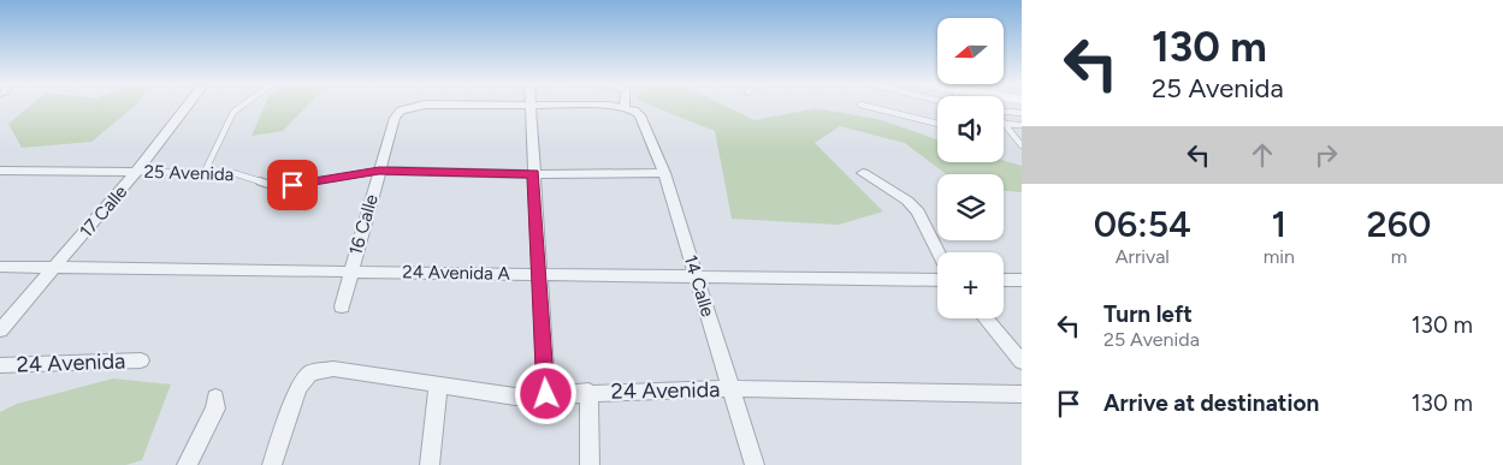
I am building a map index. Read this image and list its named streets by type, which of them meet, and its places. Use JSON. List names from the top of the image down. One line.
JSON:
{"streets":{"street":["25 Avenida","17 Calle","16 Calle","24 Avenida A","14 Calle","24 Avenida"]},"crossings":[["25 Avenida","17 Calle"],["25 Avenida","16 Calle"],["25 Avenida","14 Calle"],["17 Calle","24 Avenida A"],["16 Calle","24 Avenida A"],["24 Avenida A","14 Calle"],["14 Calle","24 Avenida"]],"north":"left","page":{"turn":["130 m","25 Avenida"],"map_buttons":"+","eta":["06:54","Arrival","1","min","260","m"],"list":[{"name":"Turn left","note":"25 Avenida","value":"130 m"},{"name":"Arrive at destination","value":"130 m"}]}}
